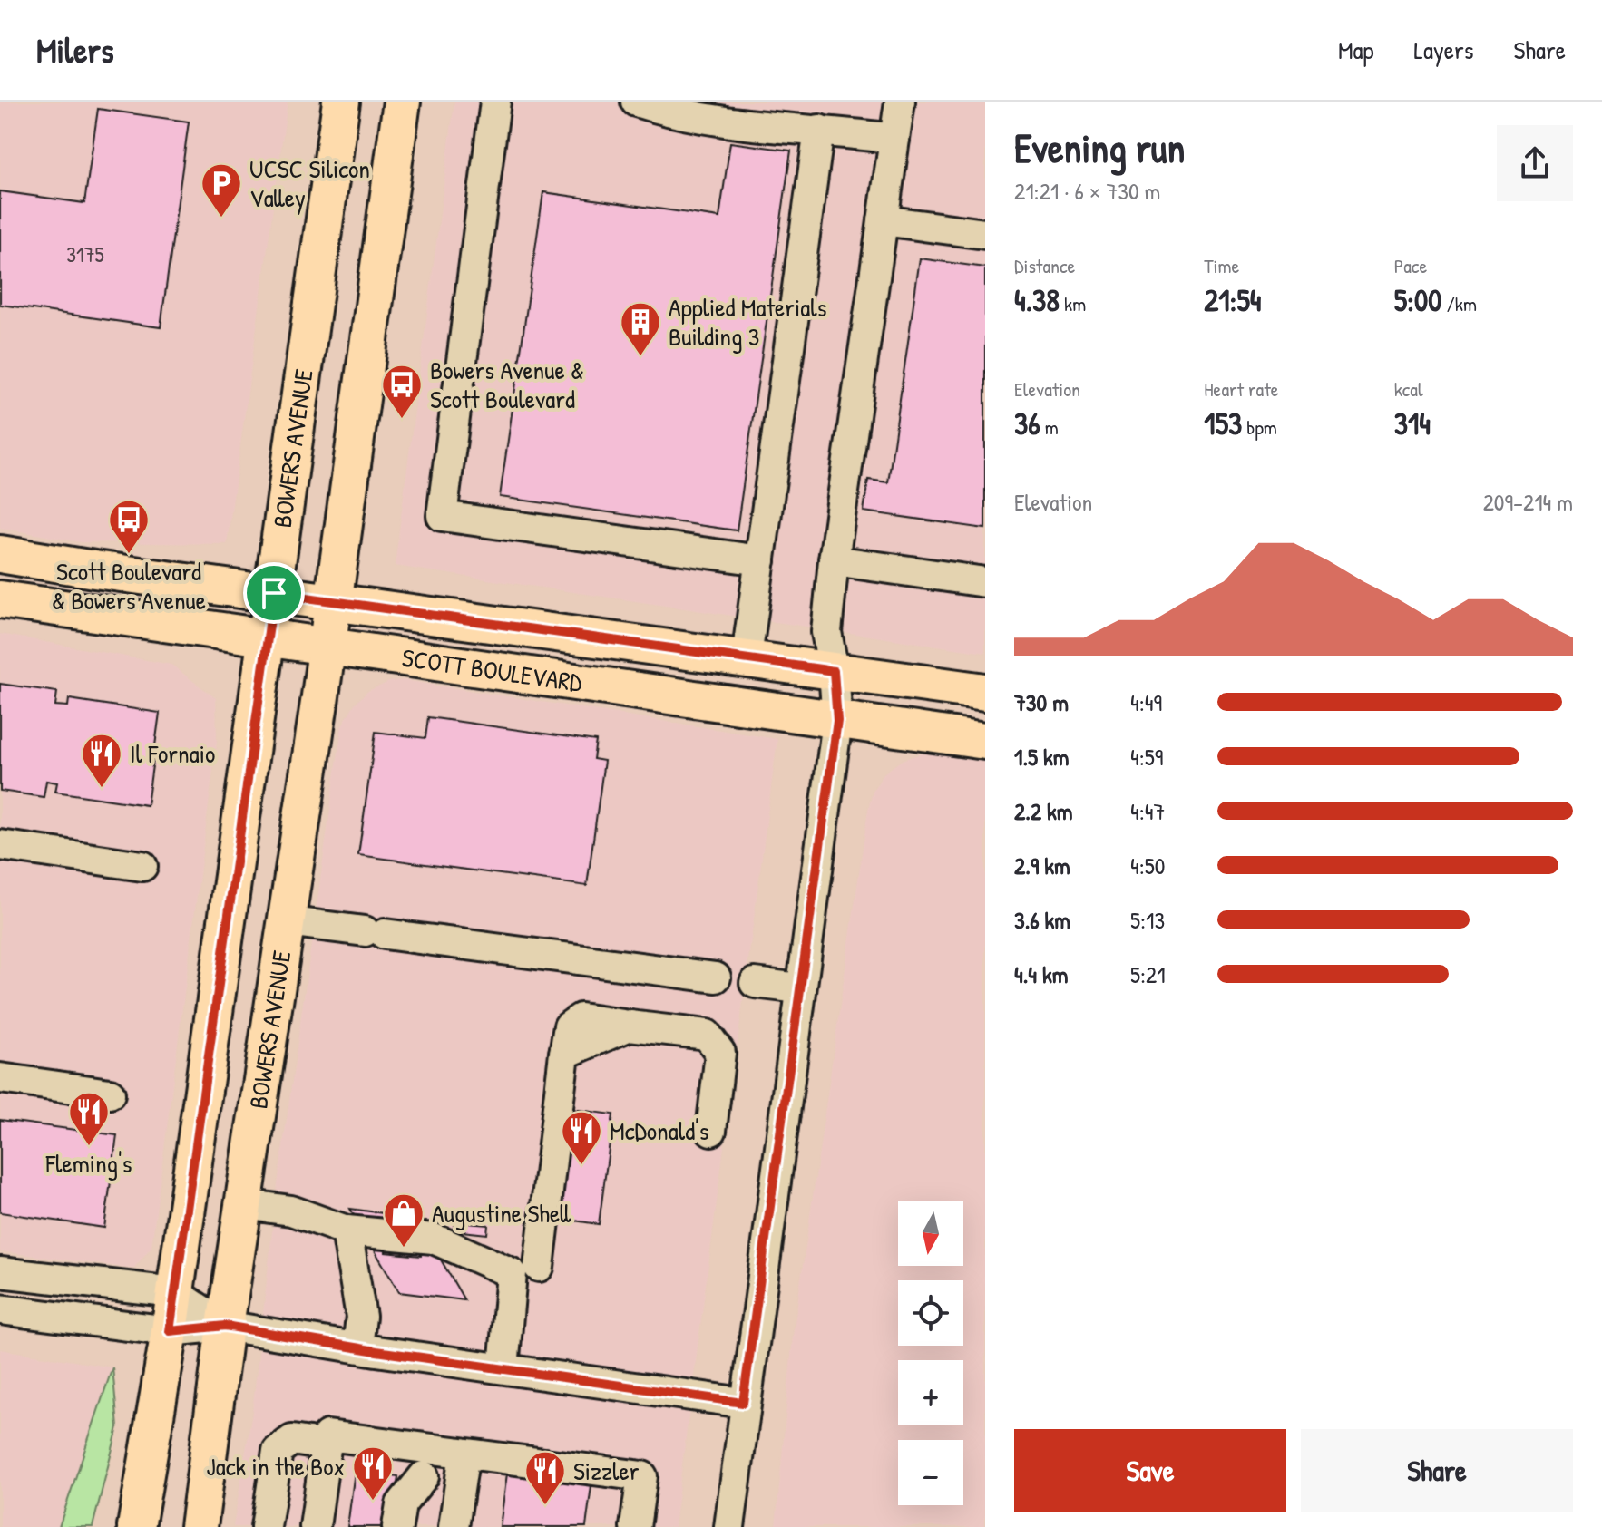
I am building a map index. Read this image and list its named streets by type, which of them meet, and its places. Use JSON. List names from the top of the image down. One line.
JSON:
{"streets":{"main road":["BOWERS AVENUE","SCOTT BOULEVARD"]},"crossings":[["BOWERS AVENUE","SCOTT BOULEVARD"]],"places":{"parking":["UCSC Silicon Valley"],"building":["Applied Materials Building 3"],"bus stop":["Bowers Avenue & Scott Boulevard","Scott Boulevard & Bowers Avenue"],"restaurant":["Il Fornaio","Fleming's","McDonald's","Jack in the Box","Sizzler"],"shop":["Augustine Shell"]},"house_numbers":["3175"],"north":"bottom","page":{"header":"Milers","nav":["Map","Layers","Share"],"heading":["Evening run","21:21 · 6 × 730 m"],"stats":[["Distance","4.38 km"],["Time","21:54"],["Pace","5:00 /km"],["Elevation","36 m"],["Heart rate","153 bpm"],["kcal","314"]],"chart":["Elevation","209–214 m"],"list":[{"name":"730 m","note":"4:49"},{"name":"1.5 km","note":"4:59"},{"name":"2.2 km","note":"4:47"},{"name":"2.9 km","note":"4:50"},{"name":"3.6 km","note":"5:13"},{"name":"4.4 km","note":"5:21"}],"map_buttons":["+","−"],"buttons":["Save","Share"]}}
